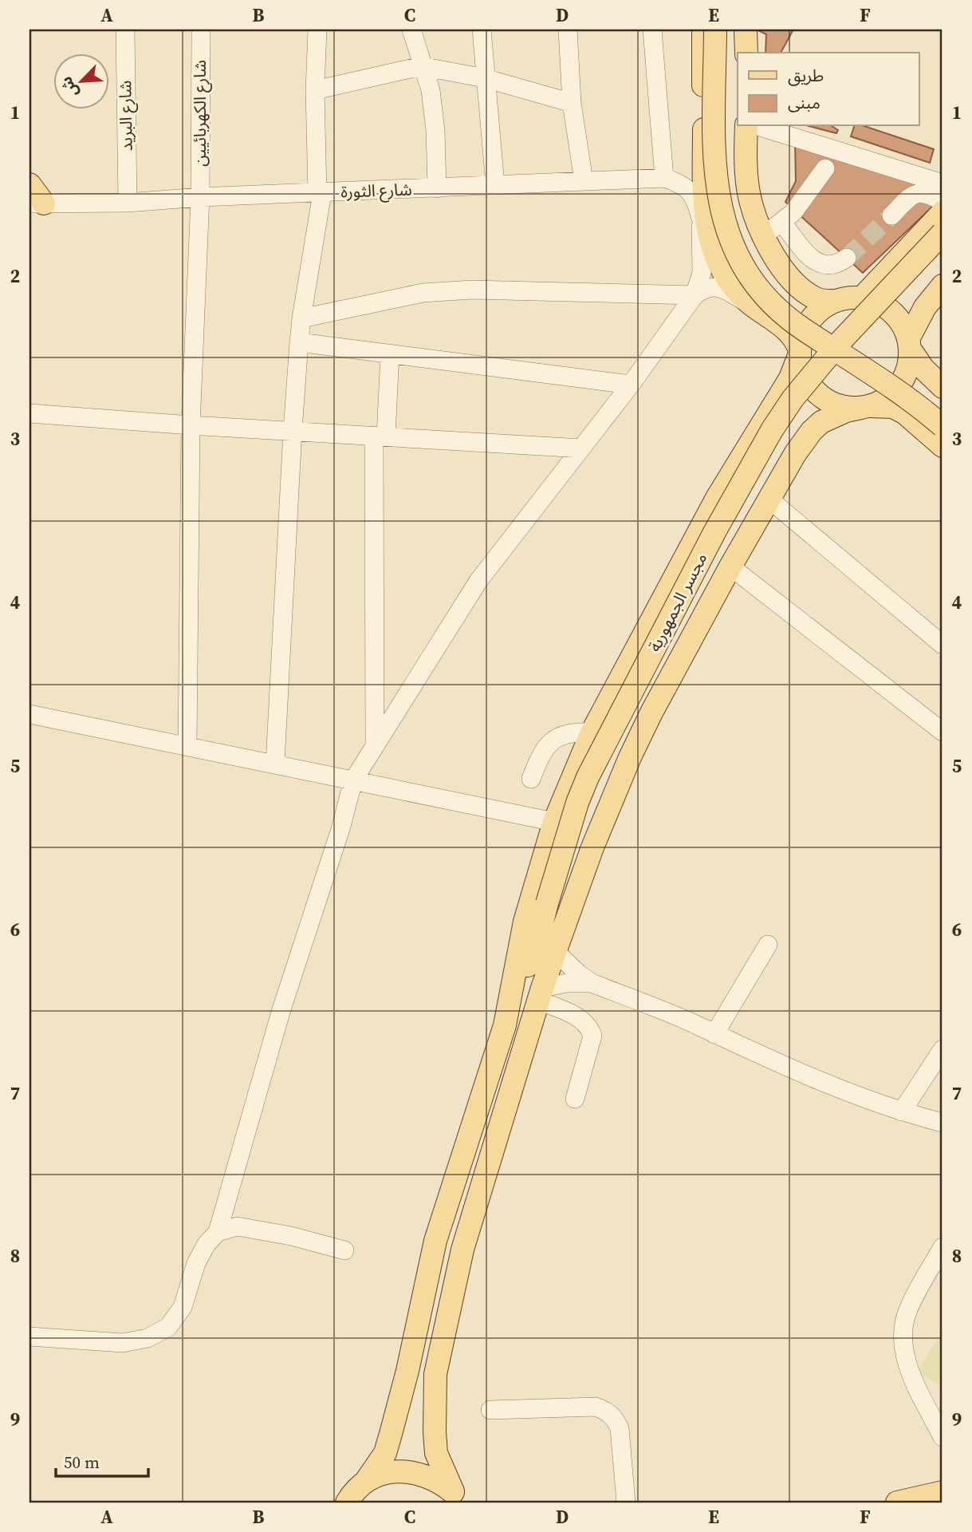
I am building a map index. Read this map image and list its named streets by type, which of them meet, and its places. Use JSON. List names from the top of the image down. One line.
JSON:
{"streets":{"main road":["مجسر الجمهورية"],"street":["شارع الكهربائيين","شارع البريد","شارع الثورة"]},"crossings":[["شارع الكهربائيين","شارع الثورة"],["شارع البريد","شارع الثورة"]],"legend":["طريق","مبنى"],"scale_bar":"50 m","north":"bottom left","grid":{"columns":["A","B","C","D","E","F"],"rows":["1","2","3","4","5","6","7","8","9"]}}
